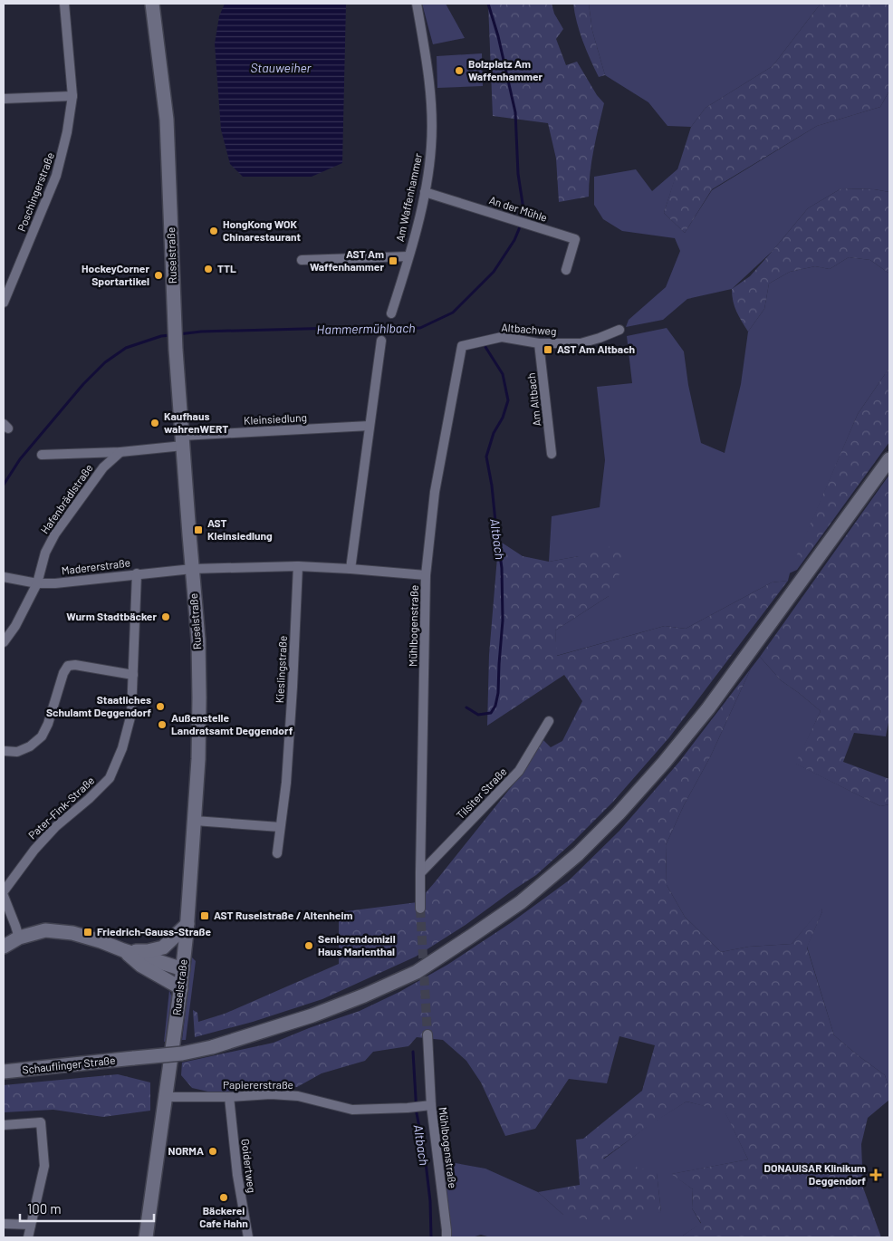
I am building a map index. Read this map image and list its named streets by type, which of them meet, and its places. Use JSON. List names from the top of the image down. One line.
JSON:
{"streets":{"main road":["Ruselstraße","Schauflinger Straße"],"street":["Poschingerstraße","Am Waffenhammer","An der Mühle","Altbachweg","Am Altbach","Kleinsiedlung","Hafenbrädlstraße","Madererstraße","Mühlbogenstraße","Kieslingstraße","Tilsiter Straße","Pater-Fink-Straße","Papiererstraße","Goidertweg"]},"crossings":[["Am Waffenhammer","An der Mühle"],["Ruselstraße","Kleinsiedlung"],["Ruselstraße","Hafenbrädlstraße"],["Ruselstraße","Madererstraße"],["Ruselstraße","Papiererstraße"],["Altbachweg","Am Altbach"],["Altbachweg","Mühlbogenstraße"],["Kleinsiedlung","Hafenbrädlstraße"],["Hafenbrädlstraße","Madererstraße"],["Madererstraße","Pater-Fink-Straße"],["Mühlbogenstraße","Tilsiter Straße"],["Mühlbogenstraße","Papiererstraße"],["Papiererstraße","Goidertweg"]],"water":["Stauweiher","Hammermühlbach","Altbach"],"places":{"other":["Bolzplatz Am Waffenhammer","HongKong WOK Chinarestaurant","TTL","HockeyCorner Sportartikel","Kaufhaus wahrenWERT","Wurm Stadtbäcker","Staatliches Schulamt Deggendorf","Außenstelle Landratsamt Deggendorf","Seniorendomizil Haus Marienthal","NORMA","Bäckerei Cafe Hahn"],"transit":["AST Am Waffenhammer","AST Am Altbach","AST Kleinsiedlung","AST Ruselstraße / Altenheim","Friedrich-Gauss-Straße"],"health":["DONAUISAR Klinikum Deggendorf"]},"scale_bar":"100 m"}
